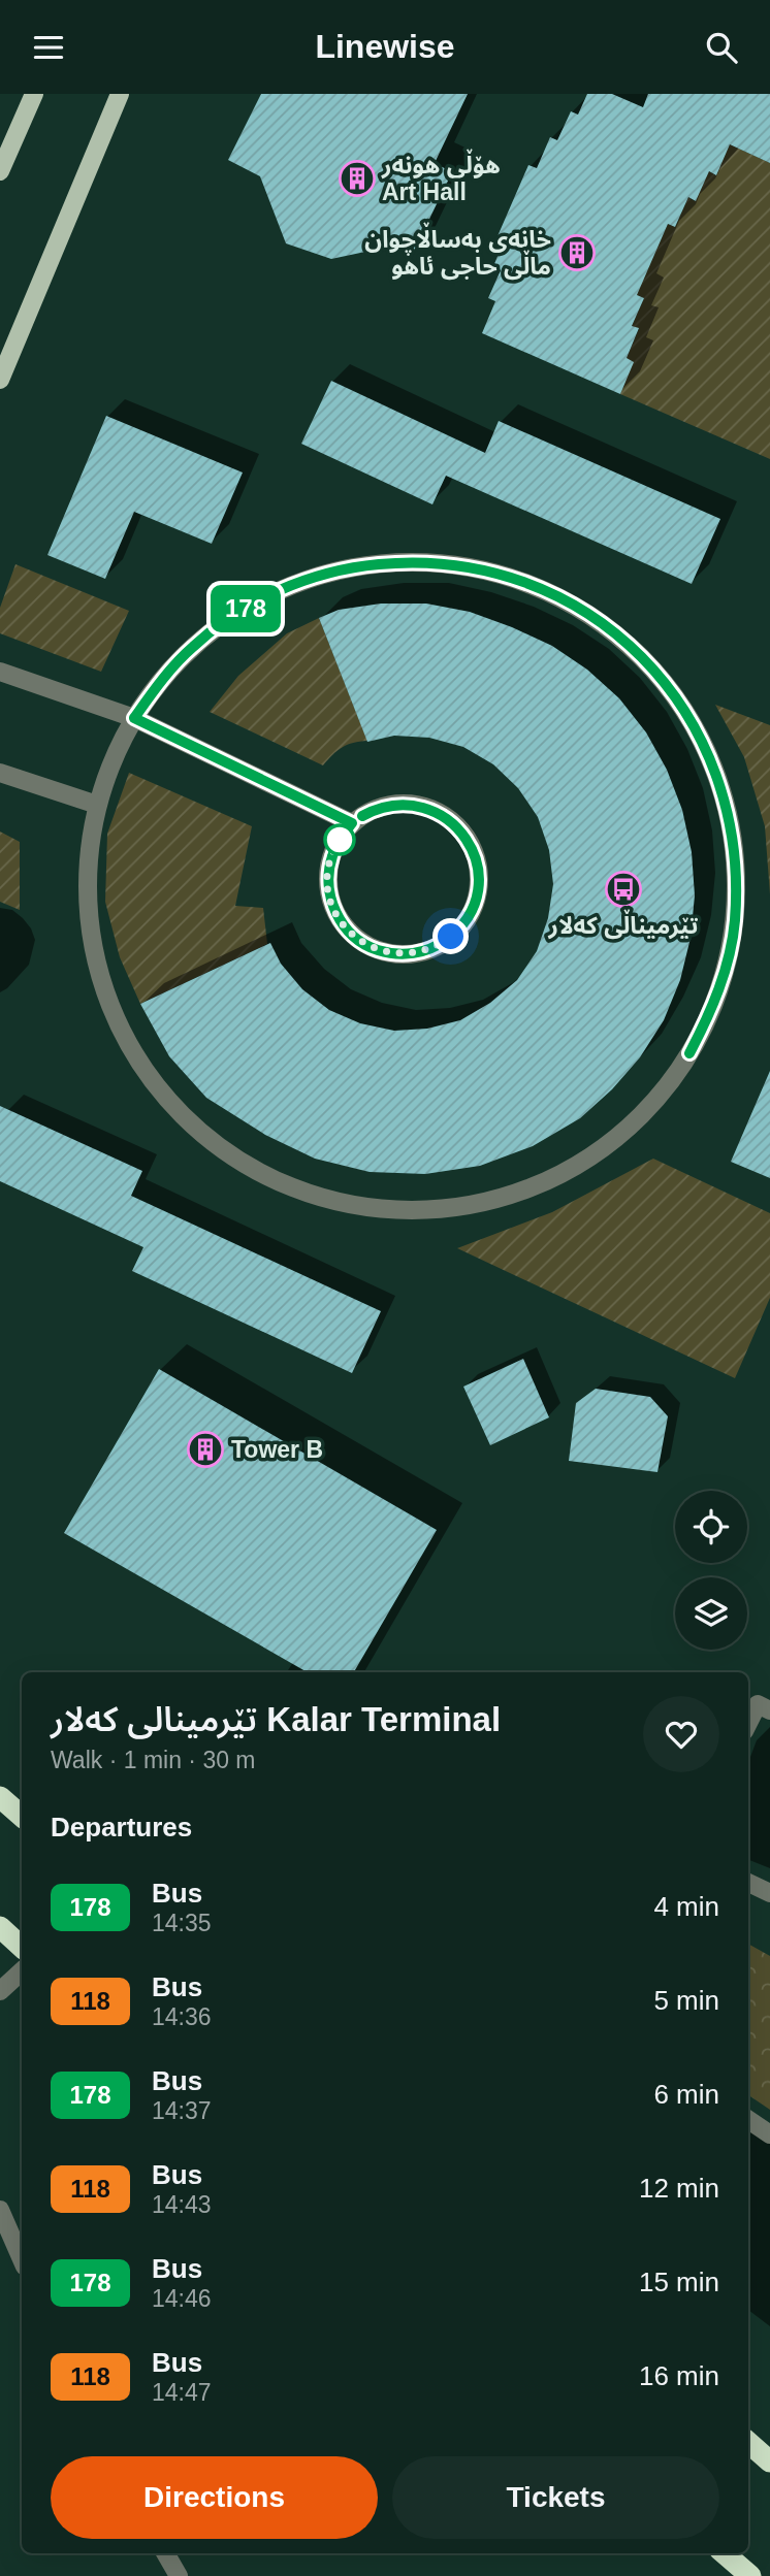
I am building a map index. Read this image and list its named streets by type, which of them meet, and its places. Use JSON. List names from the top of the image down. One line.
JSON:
{"places":{"building":["هۆڵی هونەر Art Hall","خانەی بەساڵاچوان ماڵی حاجی ئاهو","Tower B"],"bus stop":["تێرمیناڵی کەلار"]},"lines":["bus line 178"],"page":{"header":"Linewise","on_map":"178","heading":[["تێرمینالی کەلار Kalar Terminal","Walk · 1 min · 30 m"],"Departures"],"list":[{"mark":"178","name":"Bus","note":"14:35","value":"4 min"},{"mark":"118","name":"Bus","note":"14:36","value":"5 min"},{"mark":"178","name":"Bus","note":"14:37","value":"6 min"},{"mark":"118","name":"Bus","note":"14:43","value":"12 min"},{"mark":"178","name":"Bus","note":"14:46","value":"15 min"},{"mark":"118","name":"Bus","note":"14:47","value":"16 min"}],"buttons":["Directions","Tickets"]}}
